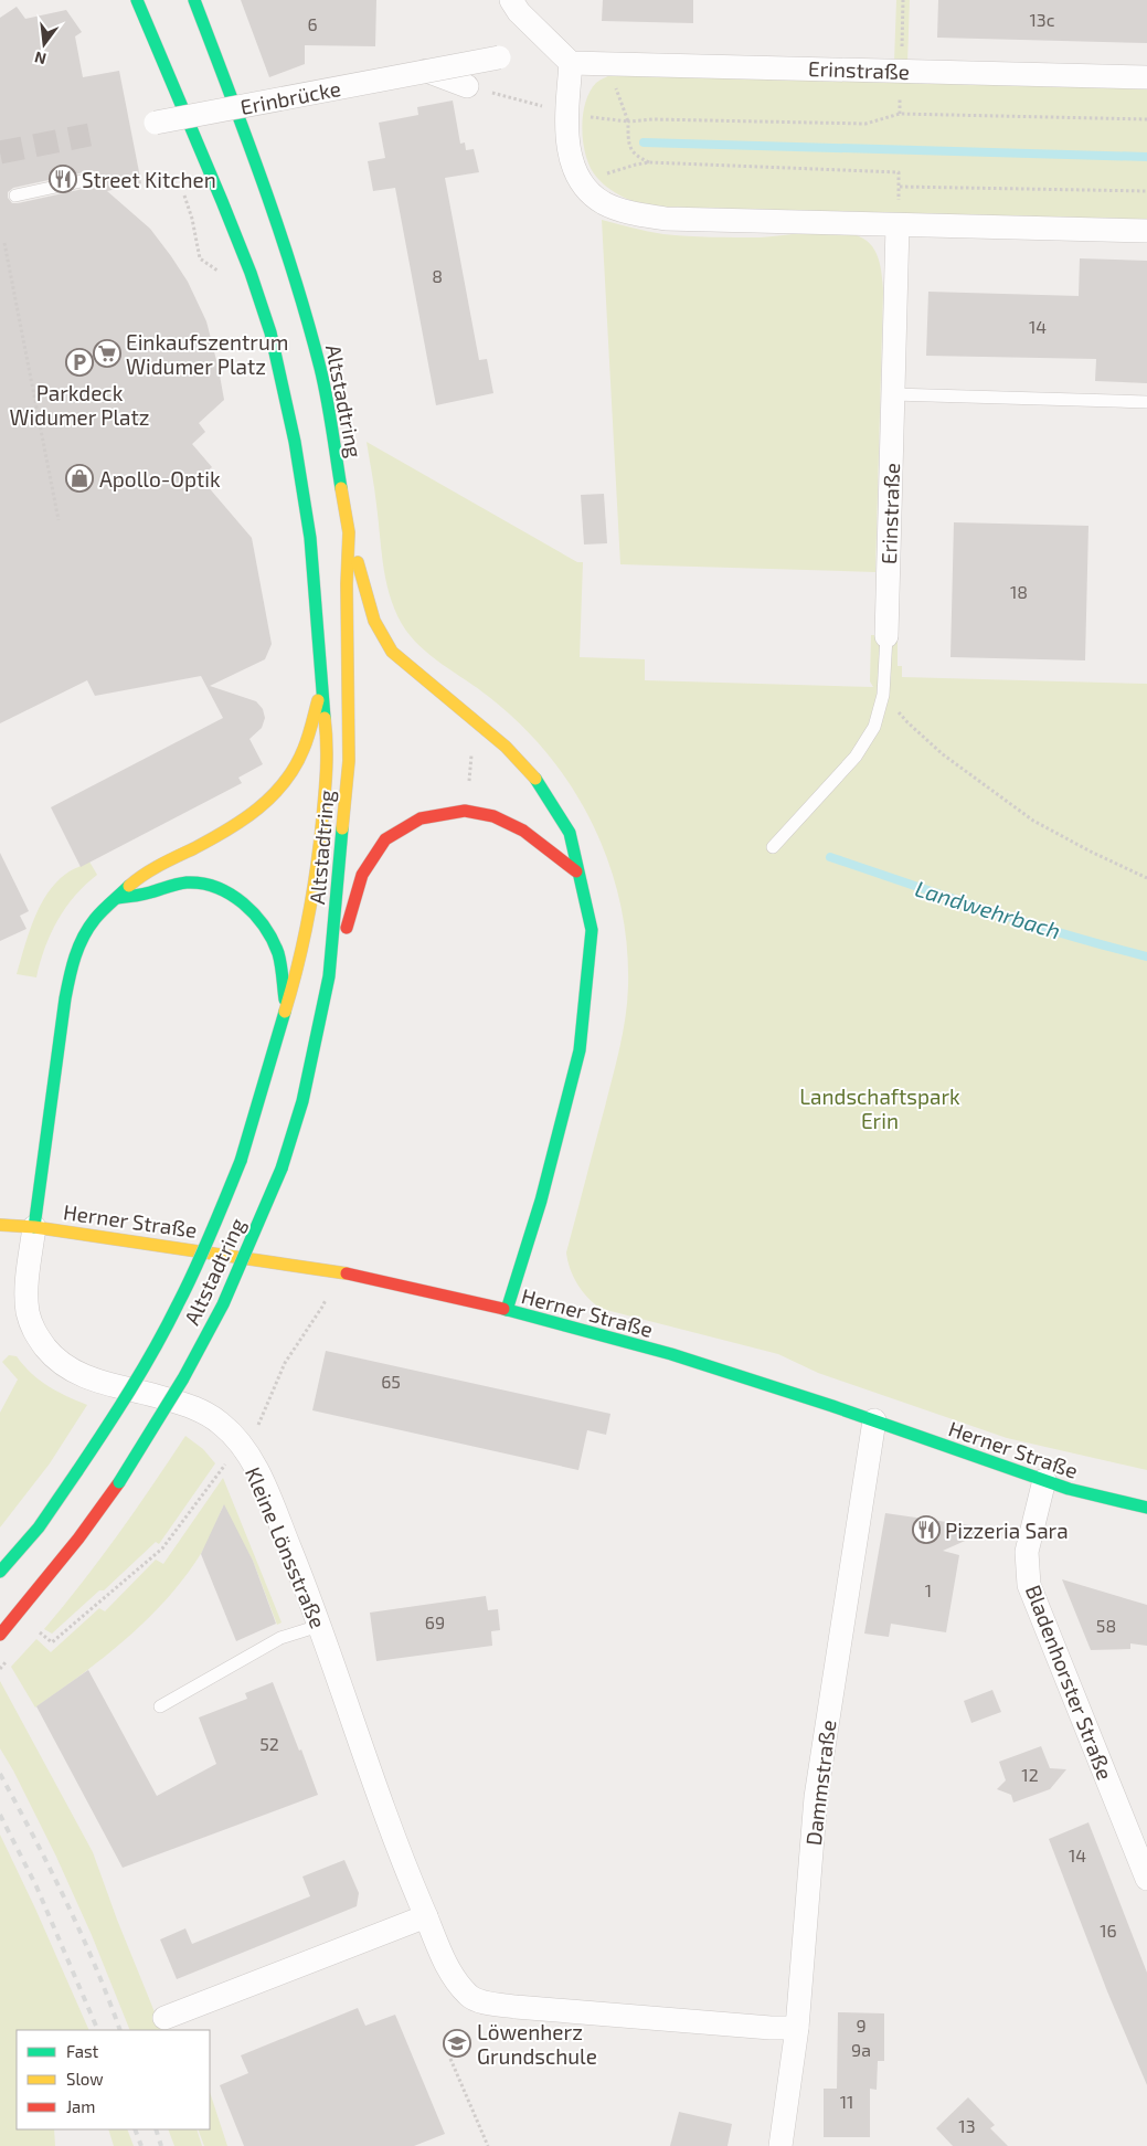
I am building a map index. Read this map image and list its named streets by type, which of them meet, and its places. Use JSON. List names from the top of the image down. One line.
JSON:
{"streets":{"main road":["Altstadtring","Herner Straße"],"street":["Erinstraße","Erinbrücke","Kleine Lönsstraße","Bladenhorster Straße","Dammstraße"]},"crossings":[["Herner Straße","Kleine Lönsstraße"],["Herner Straße","Bladenhorster Straße"],["Herner Straße","Dammstraße"],["Kleine Lönsstraße","Dammstraße"]],"water":["Landwehrbach"],"parks":["Landschaftspark Erin"],"places":{"restaurant":["Street Kitchen","Pizzeria Sara"],"supermarket":["Einkaufszentrum Widumer Platz"],"parking":["Parkdeck Widumer Platz"],"shop":["Apollo-Optik"],"school or university":["Löwenherz Grundschule"]},"house_numbers":["13c","6","8","14","18","65","1","69","58","52","12","14","16","9","9a","11","13"],"legend":["Fast","Slow","Jam"],"north":"bottom"}
